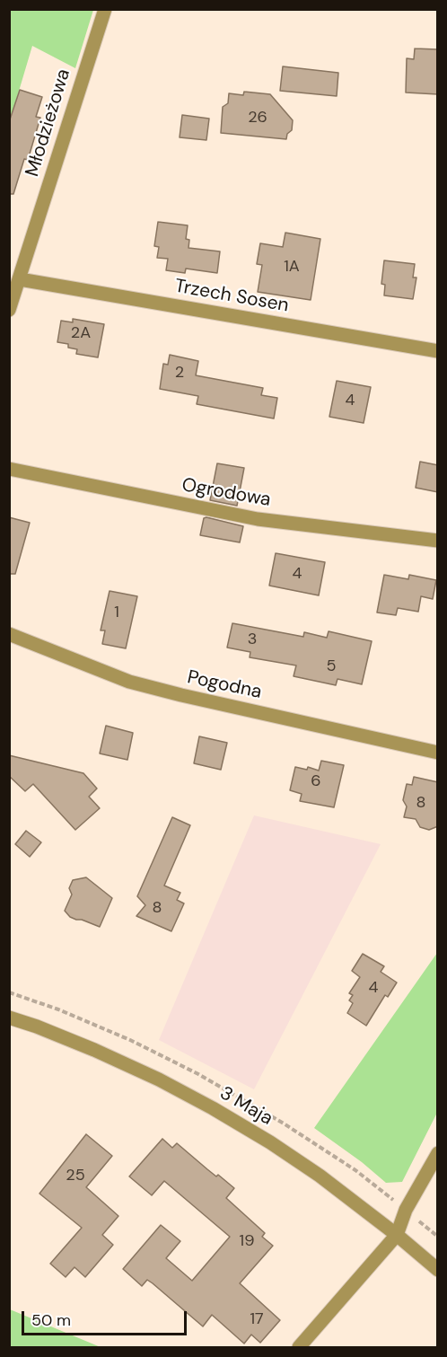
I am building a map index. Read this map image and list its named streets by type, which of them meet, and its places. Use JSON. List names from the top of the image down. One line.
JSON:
{"streets":{"street":["Młodzieżowa","Trzech Sosen","Ogrodowa","Pogodna","3 Maja"]},"crossings":[["Młodzieżowa","Trzech Sosen"]],"house_numbers":["26","1A","2A","2","4","4","1","3","5","6","8","8","4","25","19","17"],"scale_bar":"50 m"}
